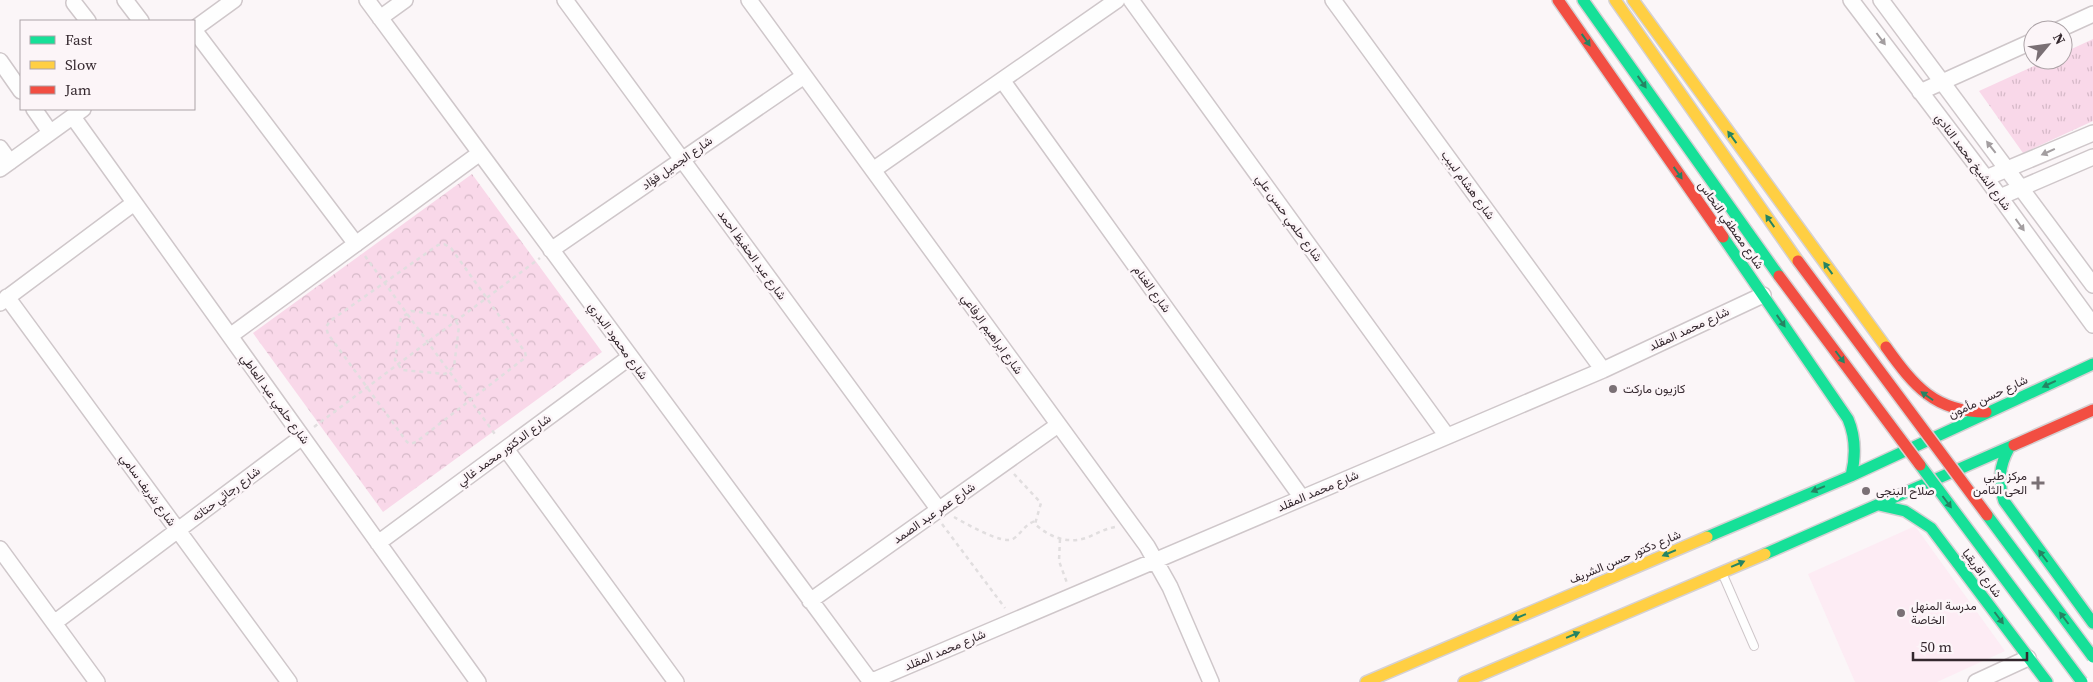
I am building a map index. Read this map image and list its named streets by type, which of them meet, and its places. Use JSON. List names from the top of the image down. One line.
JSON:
{"streets":{"main road":["شارع مصطفي النحاس","شارع حسن مأمون","شارع دكتور حسن الشريف","شارع افريقيا"],"street":["شارع الشيخ محمد النادي","شارع الجميل فؤاد","شارع هشام لبيب","شارع حلمي حسن علي","شارع عبد الحفيظ احمد","شارع الغنام","شارع محمد المقلد","شارع ابراهيم الرفاعي","شارع محمود البدري","شارع حلمي عبد العاطي","شارع الدكتور محمد غالي","شارع شريف سامي","شارع رجائي حتاته","شارع عمر عبد الصمد"]},"crossings":[["شارع الجميل فؤاد","شارع عبد الحفيظ احمد"],["شارع الجميل فؤاد","شارع ابراهيم الرفاعي"],["شارع الجميل فؤاد","شارع محمود البدري"],["شارع هشام لبيب","شارع محمد المقلد"],["شارع حلمي حسن علي","شارع محمد المقلد"],["شارع مصطفي النحاس","شارع محمد المقلد"],["شارع مصطفي النحاس","شارع دكتور حسن الشريف"],["شارع عبد الحفيظ احمد","شارع عمر عبد الصمد"],["شارع الغنام","شارع محمد المقلد"],["شارع محمد المقلد","شارع ابراهيم الرفاعي"],["شارع محمد المقلد","شارع محمود البدري"],["شارع ابراهيم الرفاعي","شارع عمر عبد الصمد"],["شارع محمود البدري","شارع الدكتور محمد غالي"],["شارع محمود البدري","شارع عمر عبد الصمد"],["شارع حسن مأمون","شارع دكتور حسن الشريف"],["شارع حلمي عبد العاطي","شارع الدكتور محمد غالي"],["شارع حلمي عبد العاطي","شارع شريف سامي"],["شارع حلمي عبد العاطي","شارع رجائي حتاته"],["شارع شريف سامي","شارع رجائي حتاته"]],"places":{"other":["كازيون ماركت","صلاح البنجى","مدرسة المنهل الخاصة"],"health":["مركز طبي الحى الثامن"]},"legend":["Fast","Slow","Jam"],"scale_bar":"50 m","north":"top right"}
